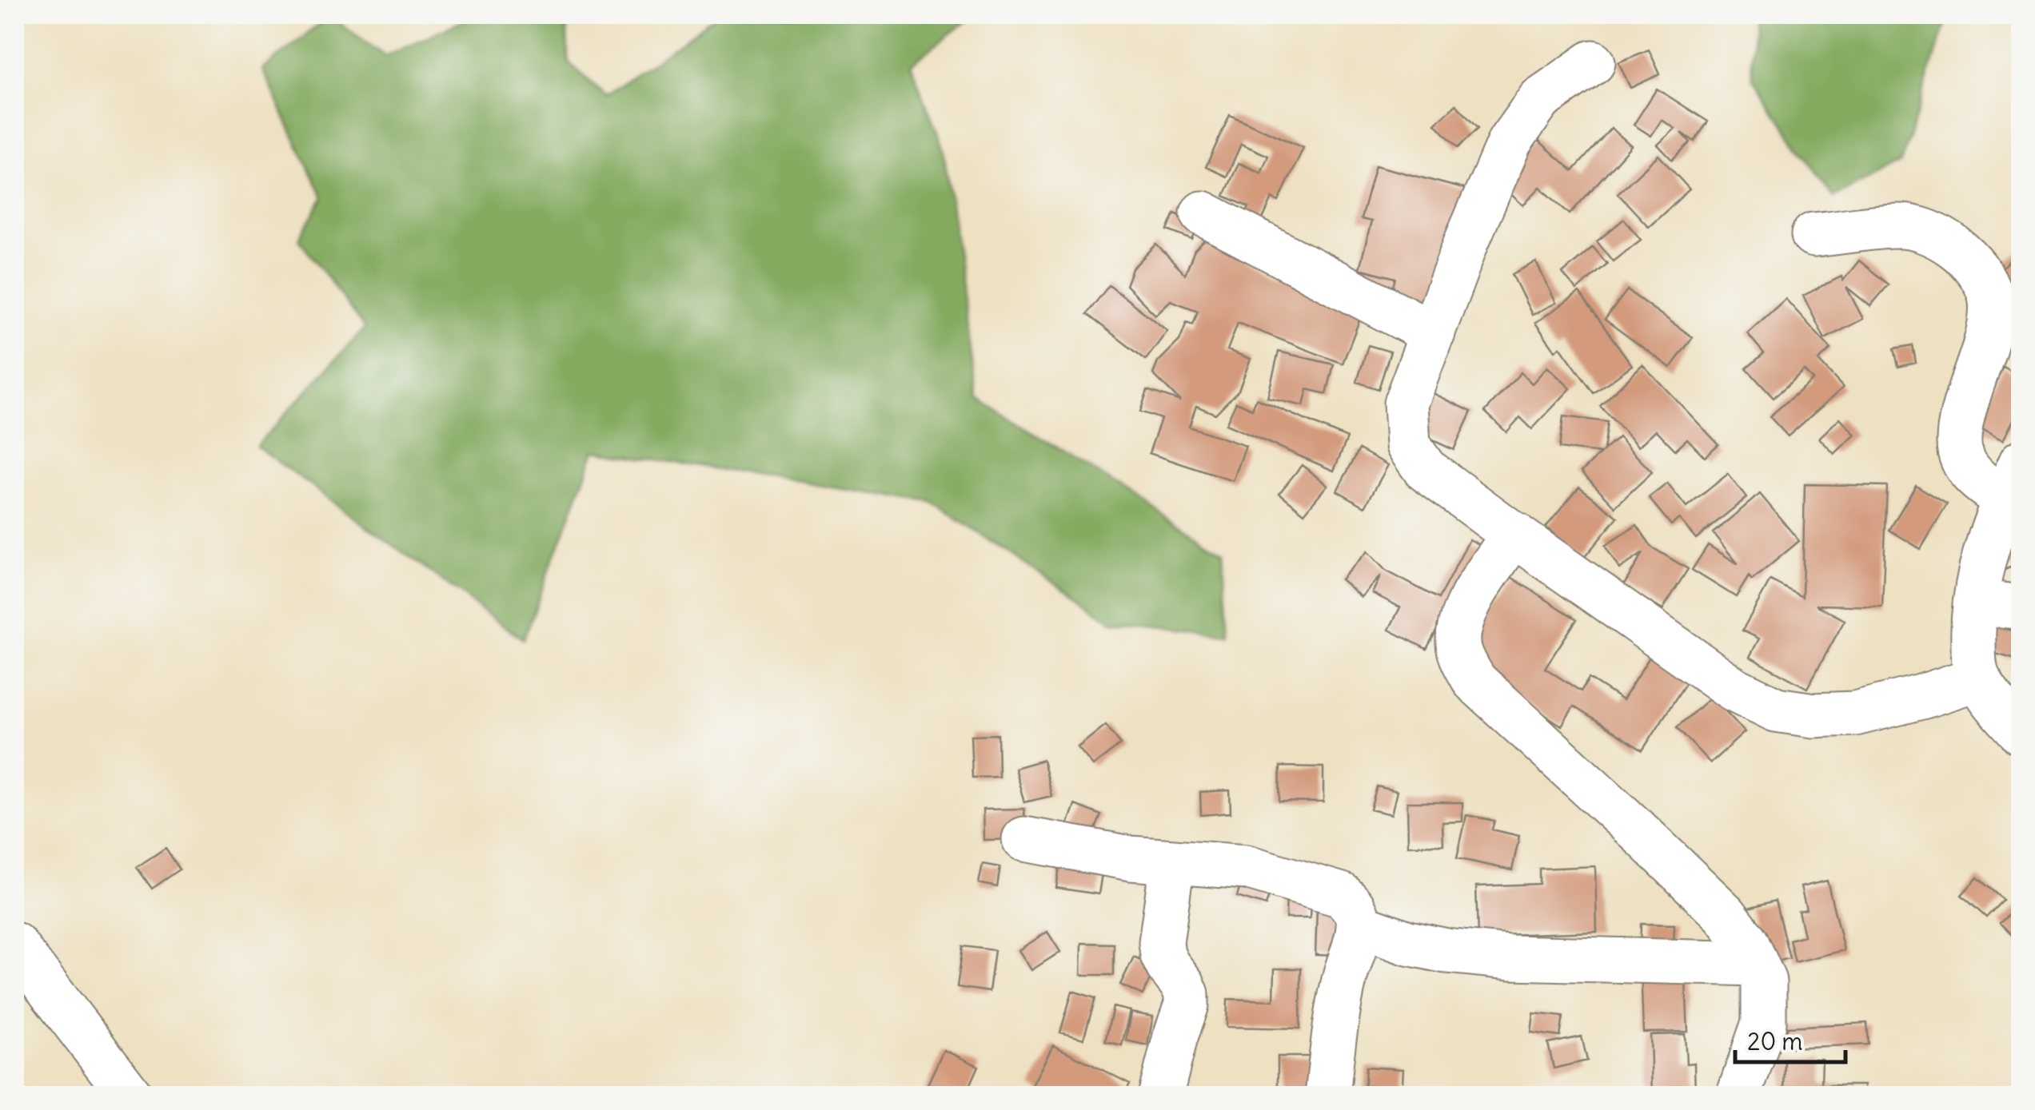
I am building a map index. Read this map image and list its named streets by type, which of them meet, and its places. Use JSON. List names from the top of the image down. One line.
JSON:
{"scale_bar":"20 m"}
